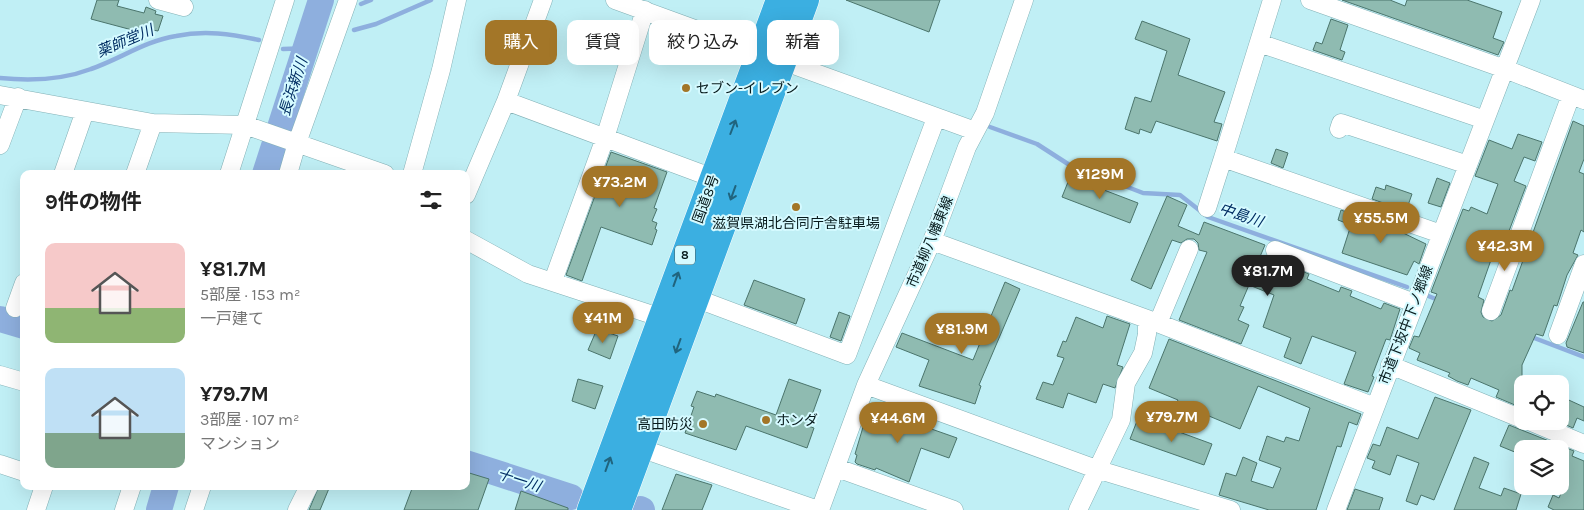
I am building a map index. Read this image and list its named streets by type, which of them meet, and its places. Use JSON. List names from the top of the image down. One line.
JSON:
{"streets":{"highway":["国道8号","8"],"street":["市道柳八幡東線","市道下坂中下ノ郷線"]},"water":["薬師堂川","長浜新川","中島川","十一川"],"places":["セブン-イレブン","滋賀県湖北合同庁舎駐車場","ホンダ","高田防災"],"page":{"chip":["購入","賃貸","絞り込み","新着"],"price":["¥129M","¥73.2M","¥55.5M","¥42.3M","¥81.7M","¥41M","¥81.9M","¥79.7M","¥44.6M"],"heading":"9件の物件","list":[{"name":"¥81.7M","note":"5部屋 · 153 m² · 一戸建て"},{"name":"¥79.7M","note":"3部屋 · 107 m² · マンション"}]}}
